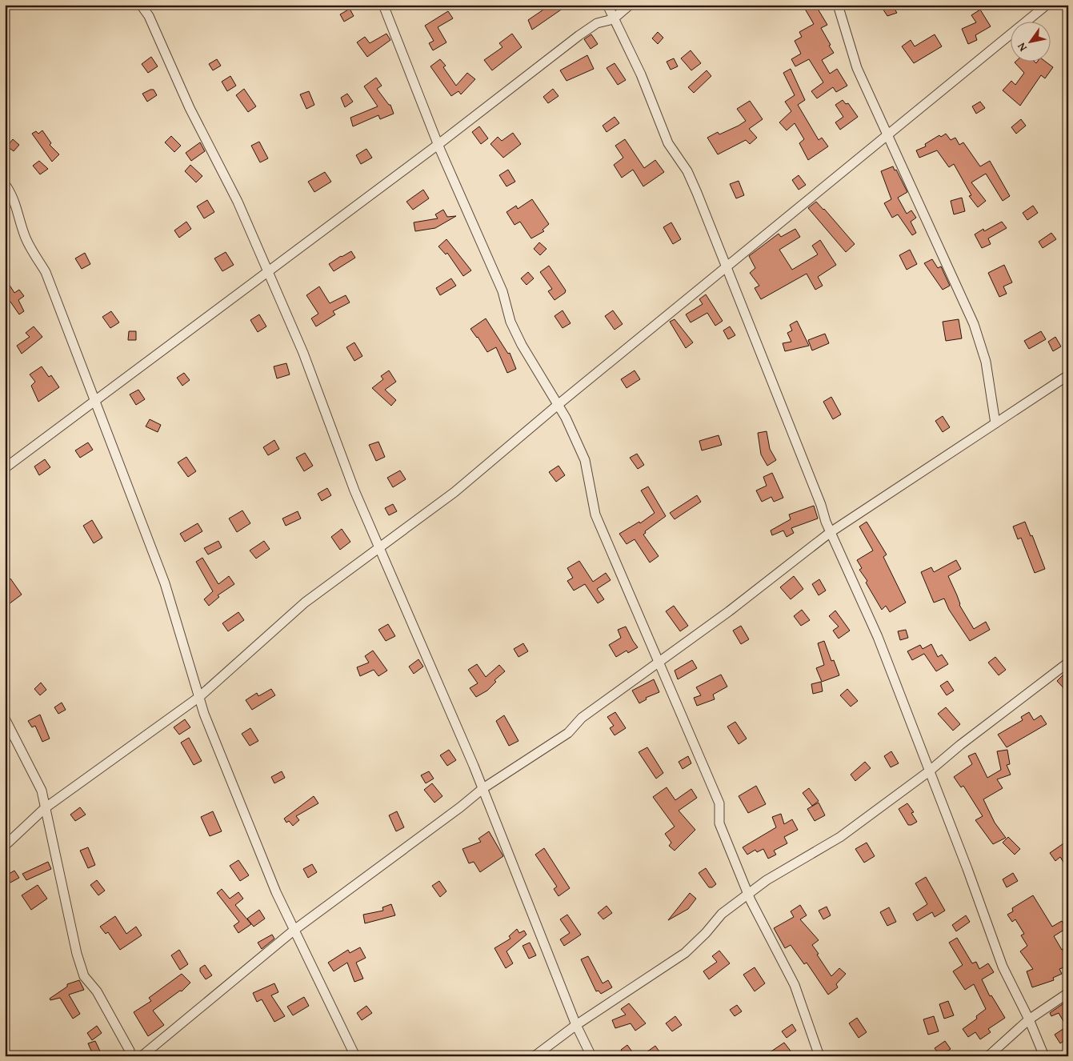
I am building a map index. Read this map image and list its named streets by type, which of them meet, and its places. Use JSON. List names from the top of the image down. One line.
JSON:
{"north":"bottom left"}
